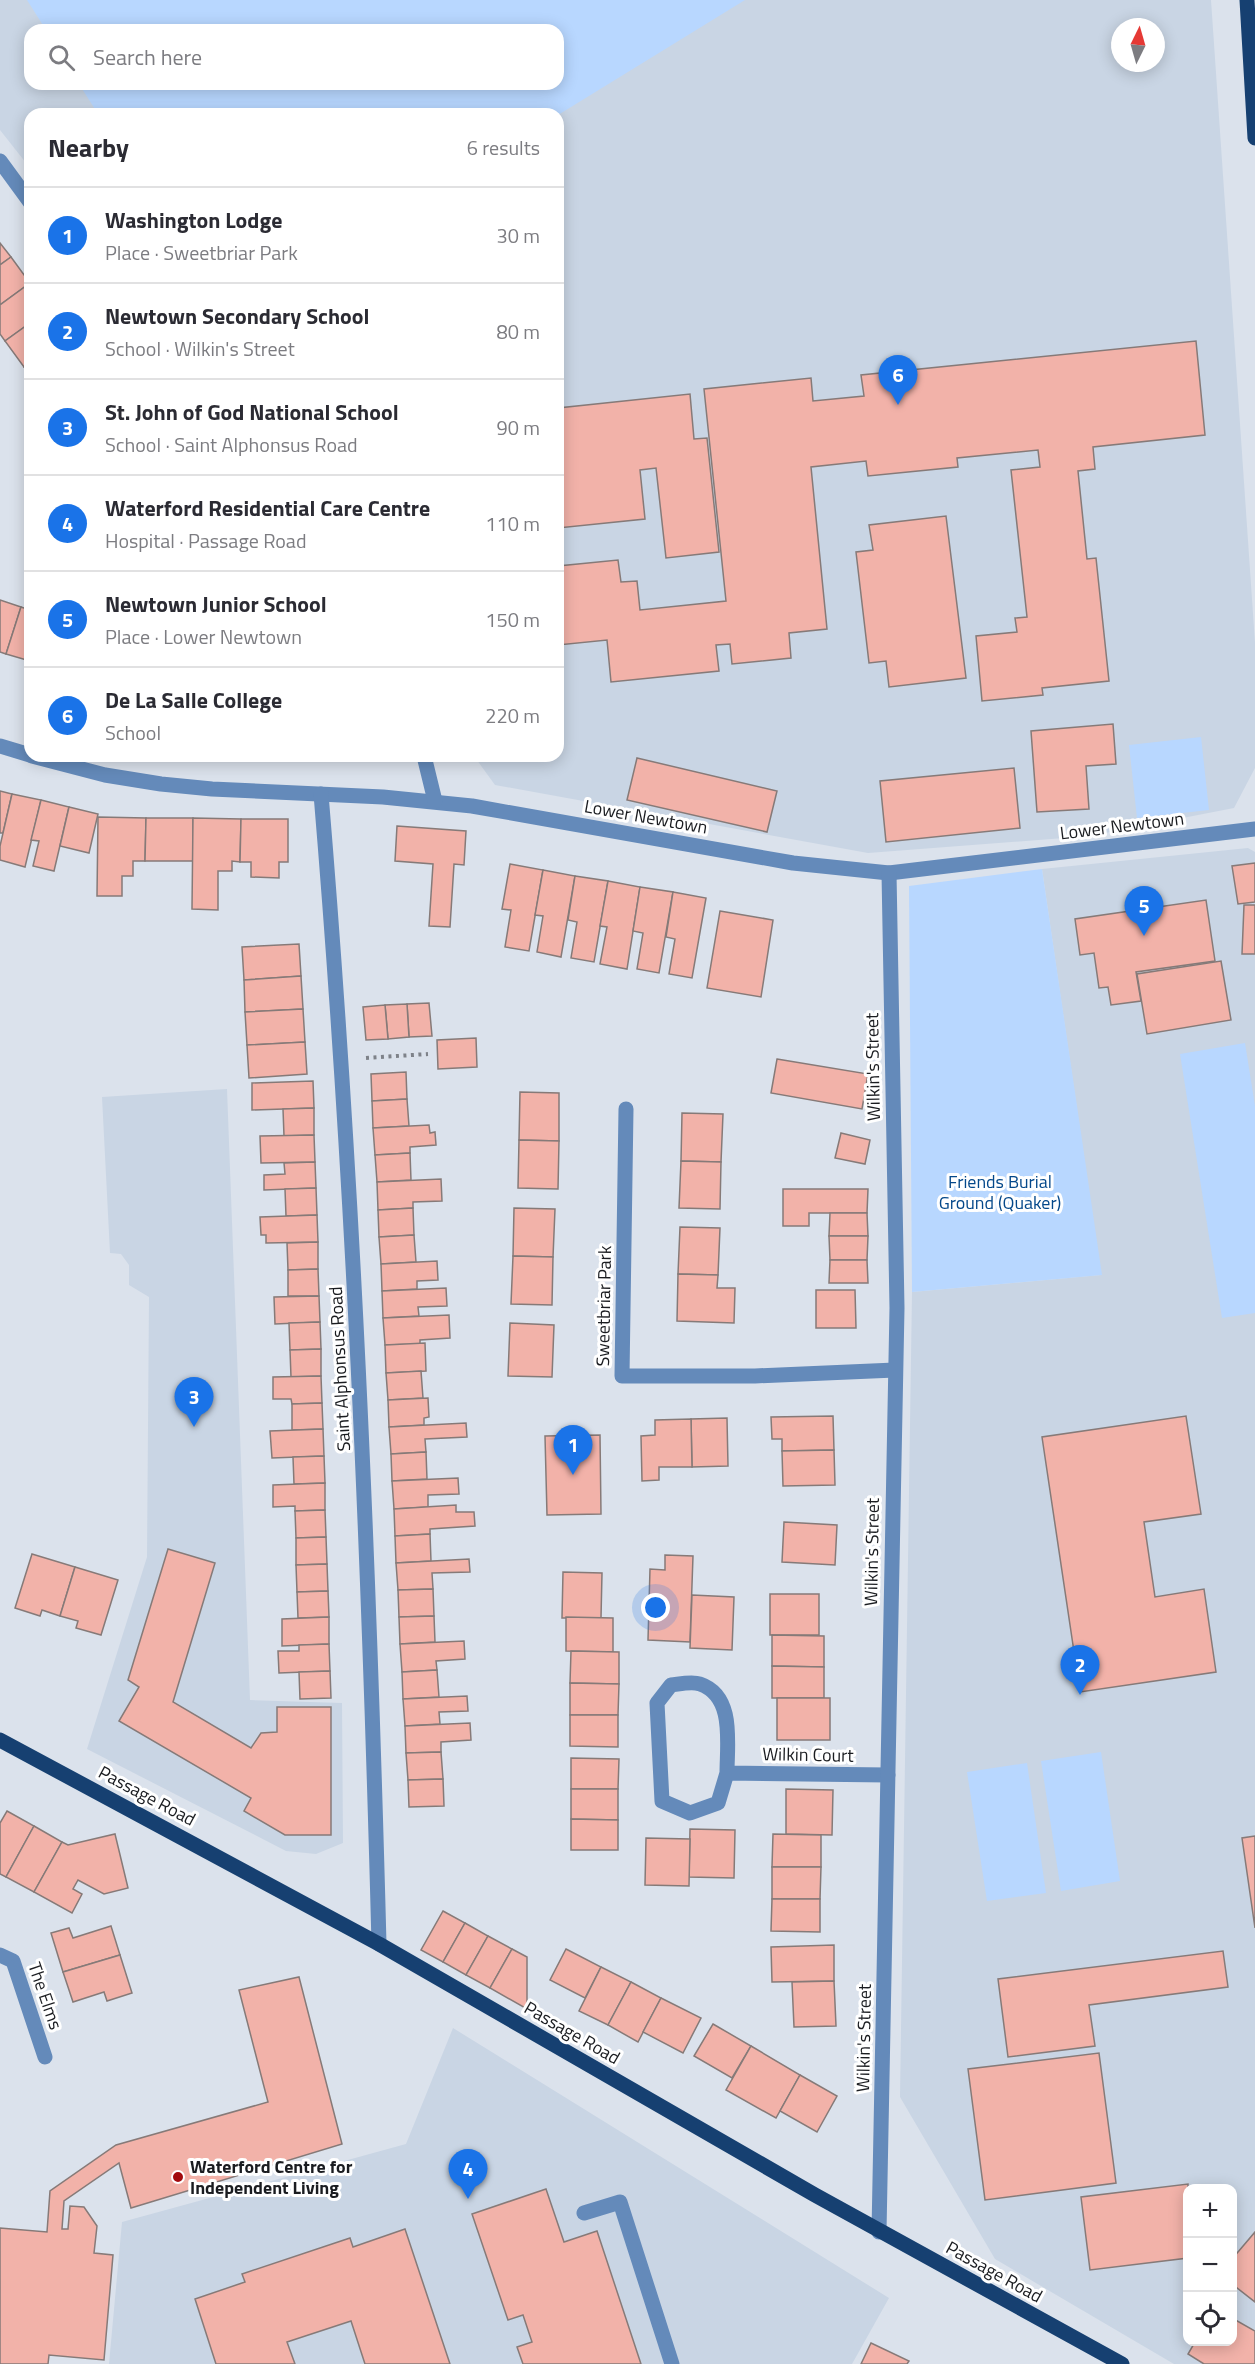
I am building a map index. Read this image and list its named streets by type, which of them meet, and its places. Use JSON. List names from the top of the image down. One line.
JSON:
{"streets":{"main road":["Passage Road"],"street":["Lower Newtown","Wilkin's Street","Sweetbriar Park","Saint Alphonsus Road","Wilkin Court","The Elms"]},"crossings":[["Lower Newtown","Wilkin's Street"],["Lower Newtown","Saint Alphonsus Road"],["Wilkin's Street","Sweetbriar Park"],["Wilkin's Street","Wilkin Court"],["Wilkin's Street","Passage Road"],["Saint Alphonsus Road","Passage Road"]],"parks":["Friends Burial Ground (Quaker)"],"places":["Waterford Centre for Independent Living"],"north":"top","page":{"search":"Search here","heading":["Nearby","6 results"],"list":[{"mark":"1","name":"Washington Lodge","note":"Place · Sweetbriar Park","value":"30 m"},{"mark":"2","name":"Newtown Secondary School","note":"School · Wilkin's Street","value":"80 m"},{"mark":"3","name":"St. John of God National School","note":"School · Saint Alphonsus Road","value":"90 m"},{"mark":"4","name":"Waterford Residential Care Centre","note":"Hospital · Passage Road","value":"110 m"},{"mark":"5","name":"Newtown Junior School","note":"Place · Lower Newtown","value":"150 m"},{"mark":"6","name":"De La Salle College","note":"School","value":"220 m"}],"pins":["6","5","3","1","2","4"],"map_buttons":["+","−"]}}
